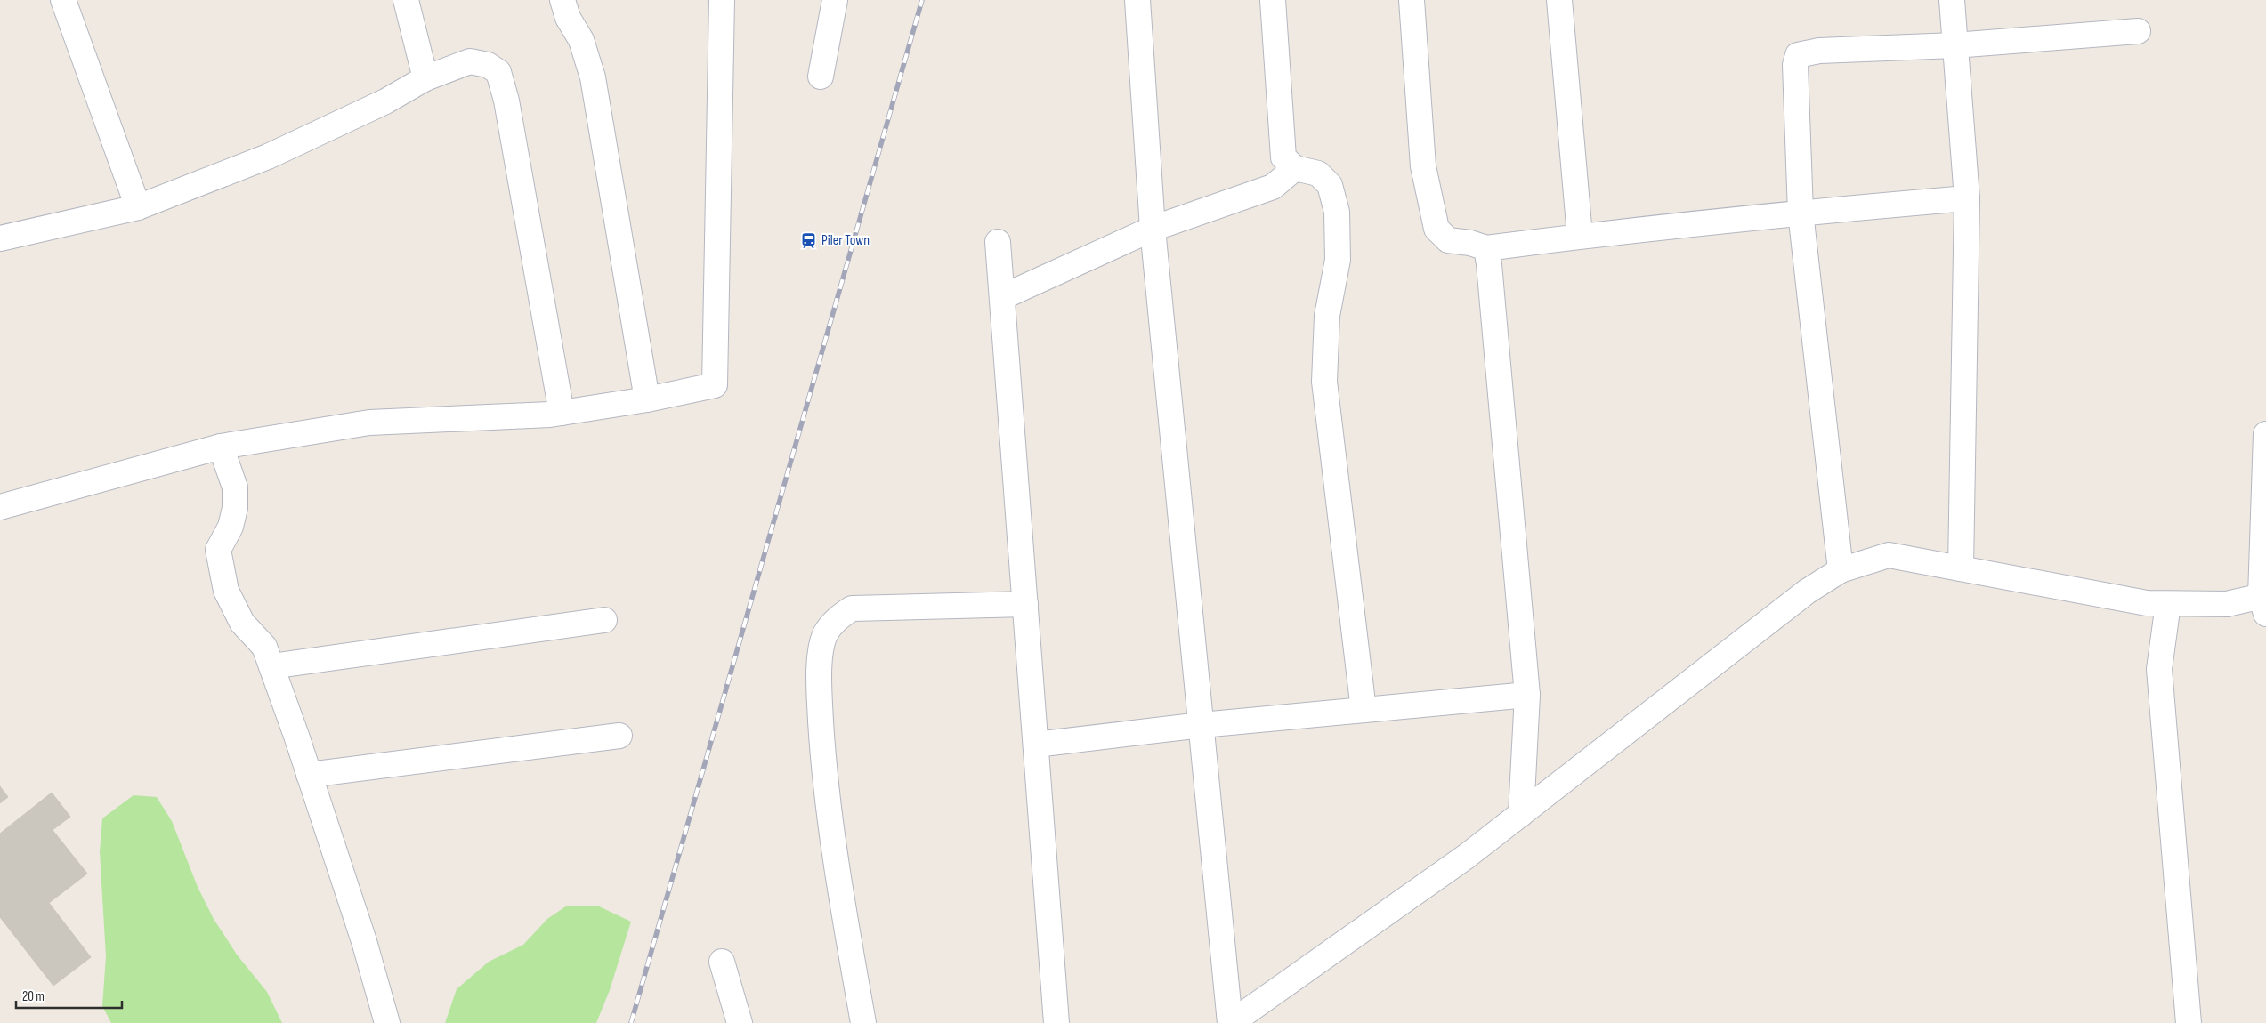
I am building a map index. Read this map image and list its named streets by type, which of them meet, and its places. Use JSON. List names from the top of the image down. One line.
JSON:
{"places":{"station":["Piler Town"]},"scale_bar":"20 m"}
